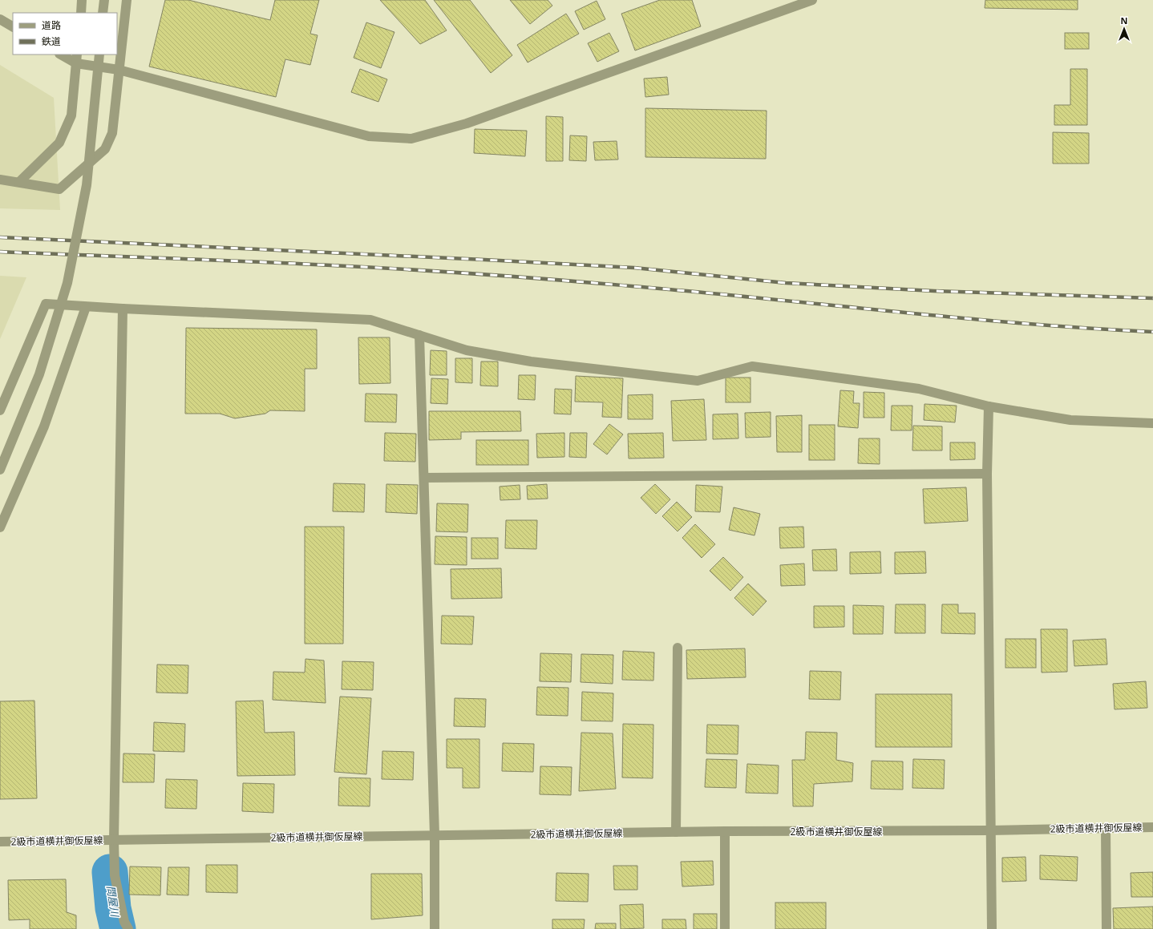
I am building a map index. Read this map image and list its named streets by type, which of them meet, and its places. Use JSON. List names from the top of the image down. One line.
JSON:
{"streets":{"street":["2級市道横井御仮屋線"]},"water":["問屋川"],"legend":["道路","鉄道"],"north":"top"}
